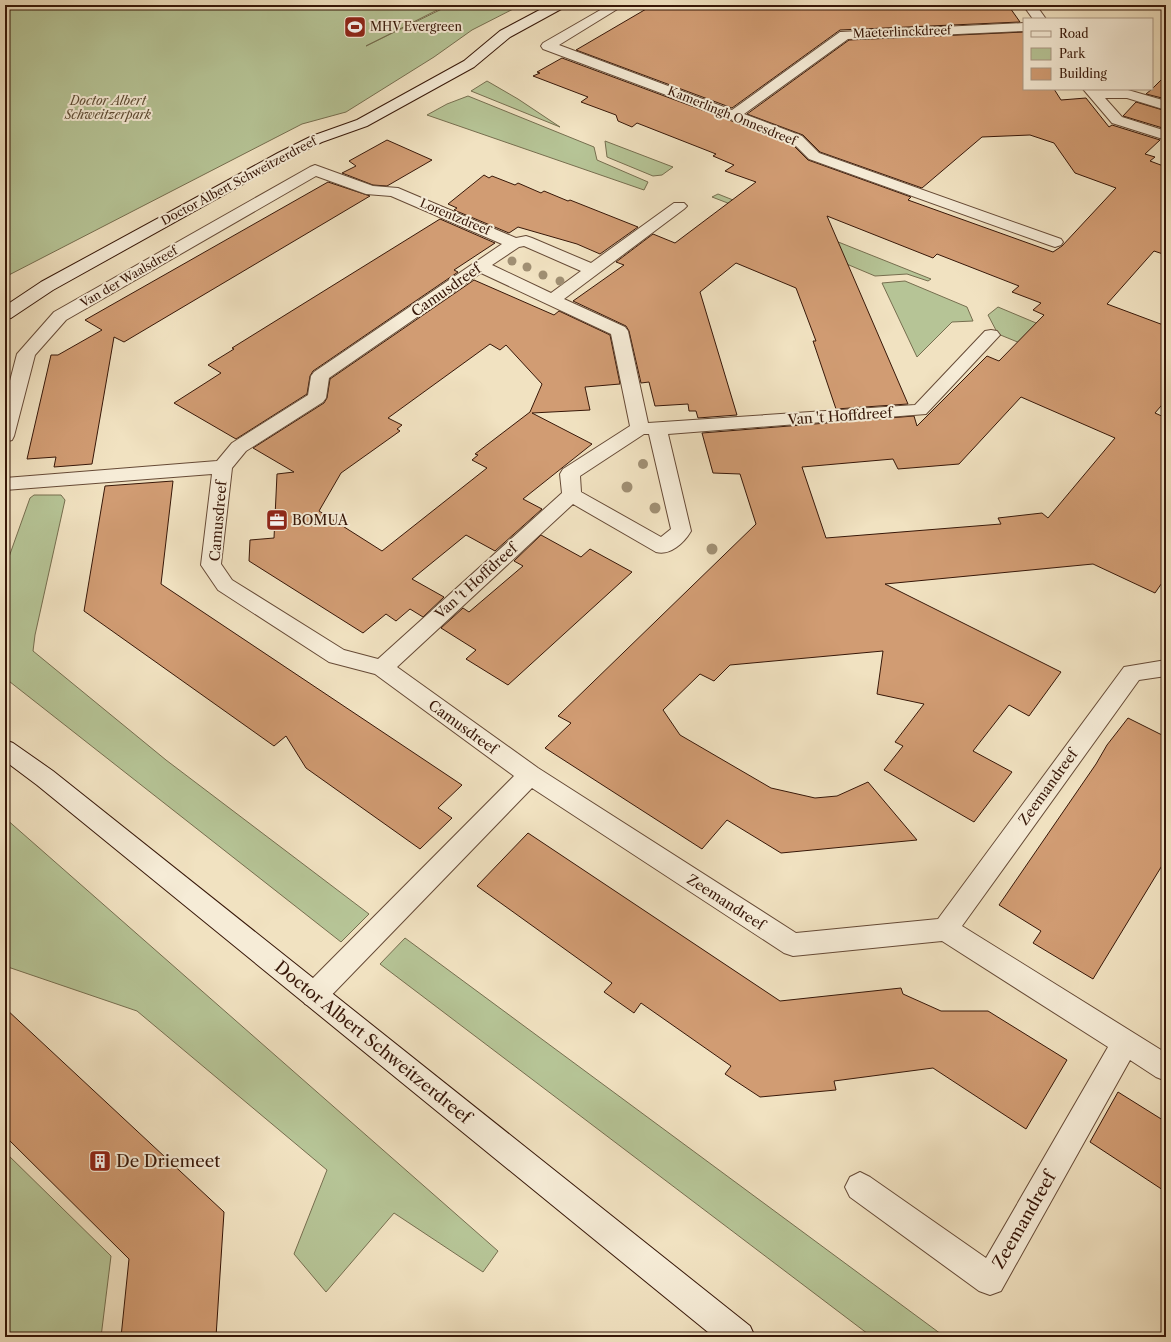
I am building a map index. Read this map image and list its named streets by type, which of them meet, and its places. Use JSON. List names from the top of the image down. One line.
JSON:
{"streets":{"street":["Maeterlinckdreef","Kamerlingh Onnesdreef","Doctor Albert Schweitzerdreef","Lorentzdreef","Van der Waalsdreef","Camusdreef","Van 't Hoffdreef","Zeemandreef"]},"crossings":[["Maeterlinckdreef","Kamerlingh Onnesdreef"],["Lorentzdreef","Van der Waalsdreef"],["Lorentzdreef","Camusdreef"],["Camusdreef","Van 't Hoffdreef"],["Camusdreef","Zeemandreef"]],"parks":["Doctor Albert Schweitzerpark"],"places":{"sports":["MHV Evergreen"],"office":["BOMUA"],"building":["De Driemeet"]},"legend":["Road","Park","Building"]}
